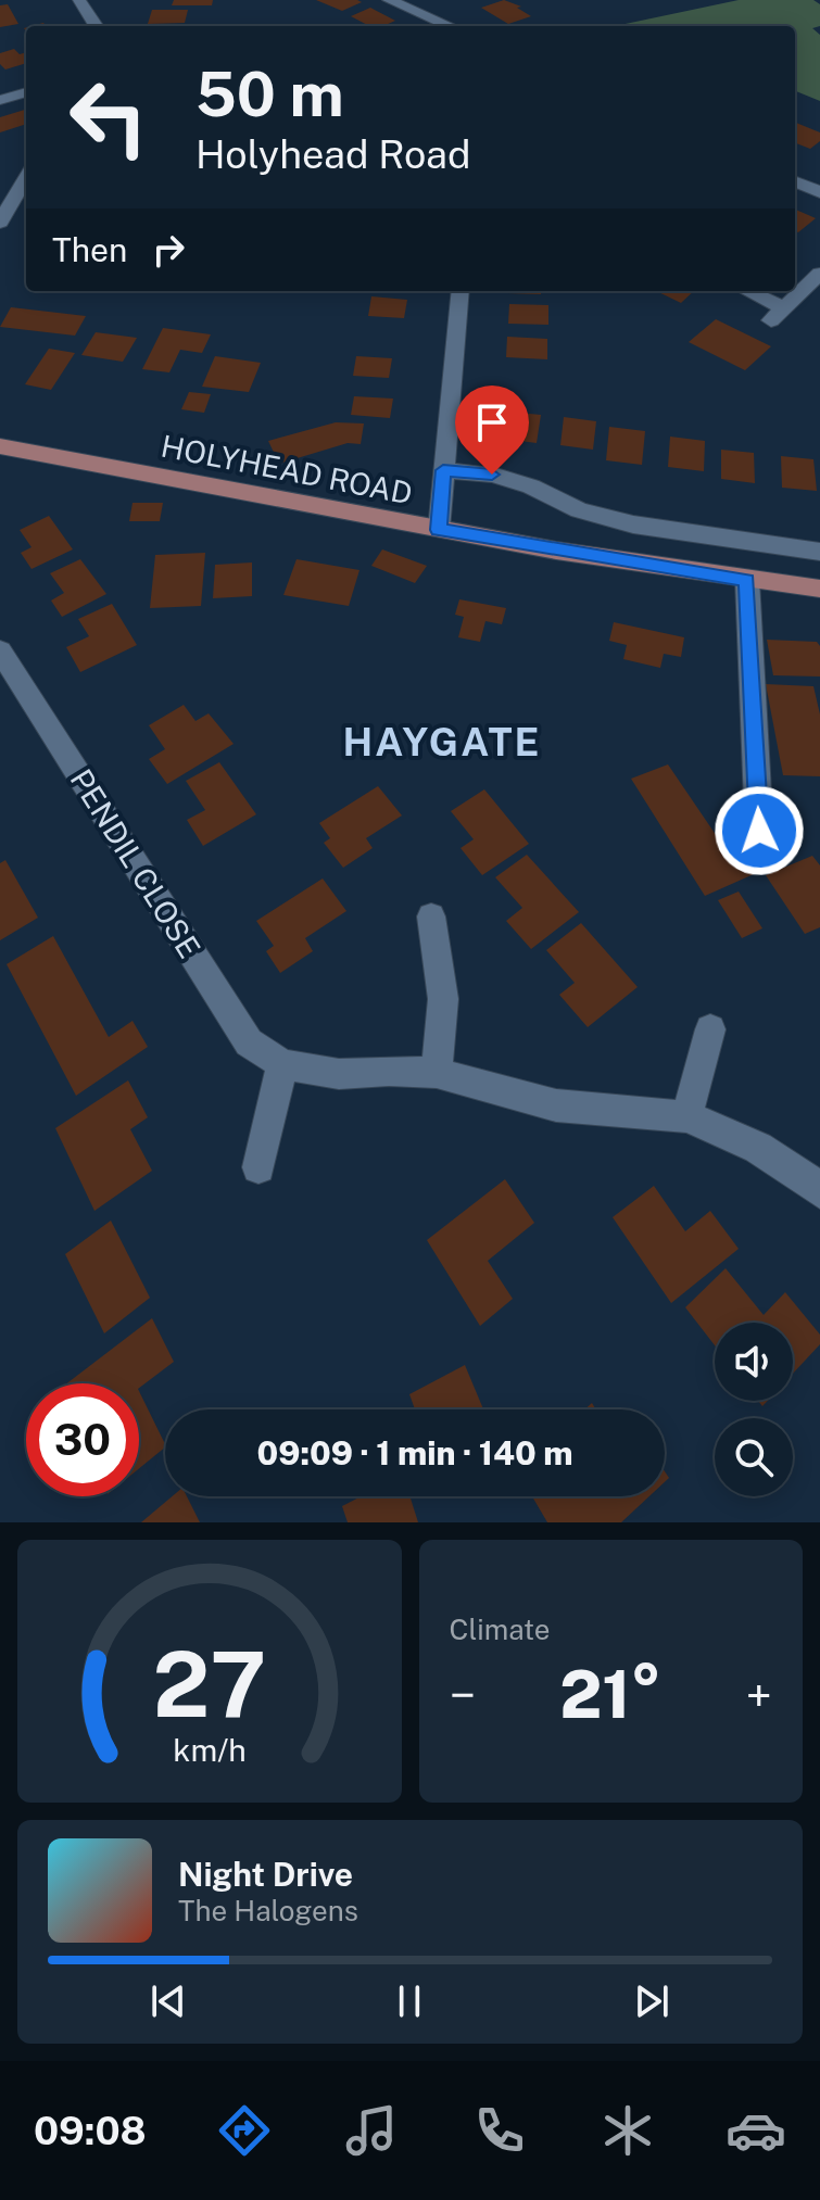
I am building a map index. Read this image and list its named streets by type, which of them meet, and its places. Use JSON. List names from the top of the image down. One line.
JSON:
{"streets":{"main road":["HOLYHEAD ROAD"],"street":["PENDIL CLOSE"]},"districts":["HAYGATE"],"page":{"turn":["50 m","Holyhead Road"],"then":"Then","limit":"30","trip":"09:09 · 1 min · 140 m","tile":"Climate","heat":["−","21°","+"],"song":["Night Drive","The Halogens"],"tabs":"09:08","gauge":["27","km/h"]}}
